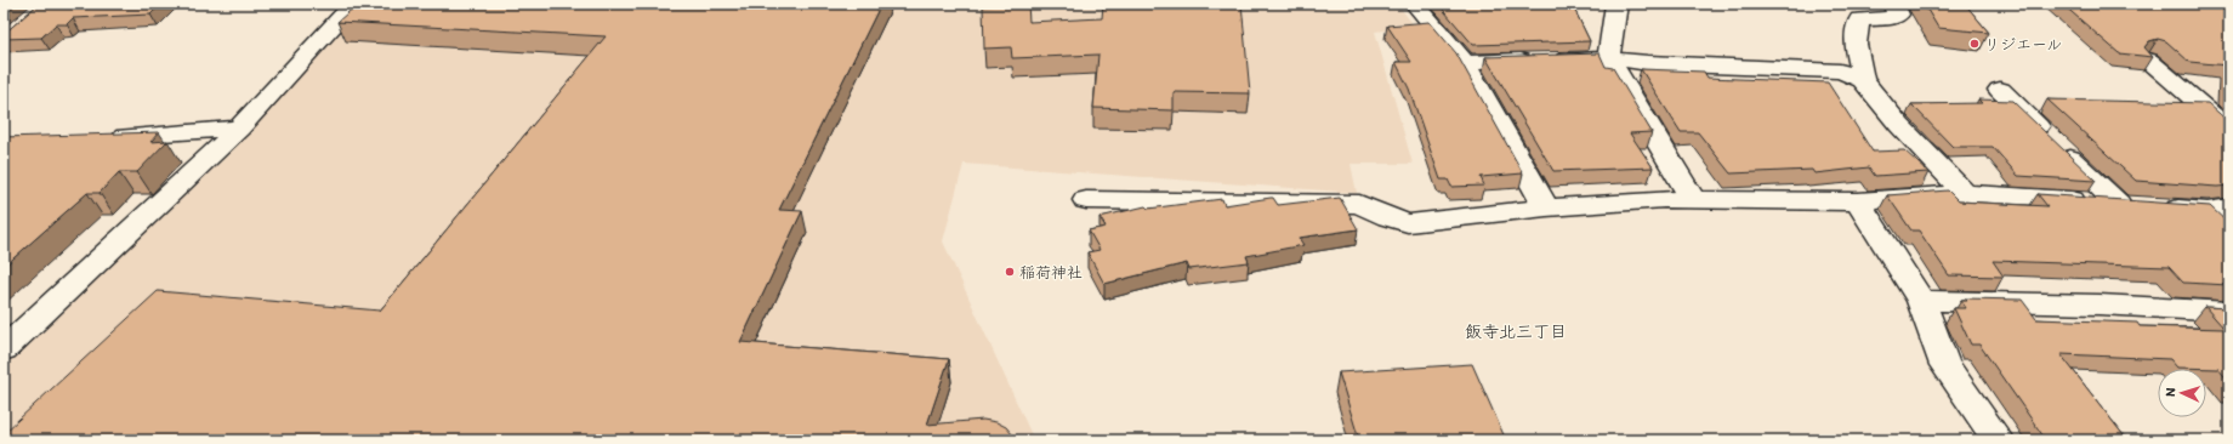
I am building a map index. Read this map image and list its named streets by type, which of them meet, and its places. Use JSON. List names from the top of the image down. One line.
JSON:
{"districts":["飯寺北三丁目"],"places":["リジエール","稲荷神社"],"north":"left"}
